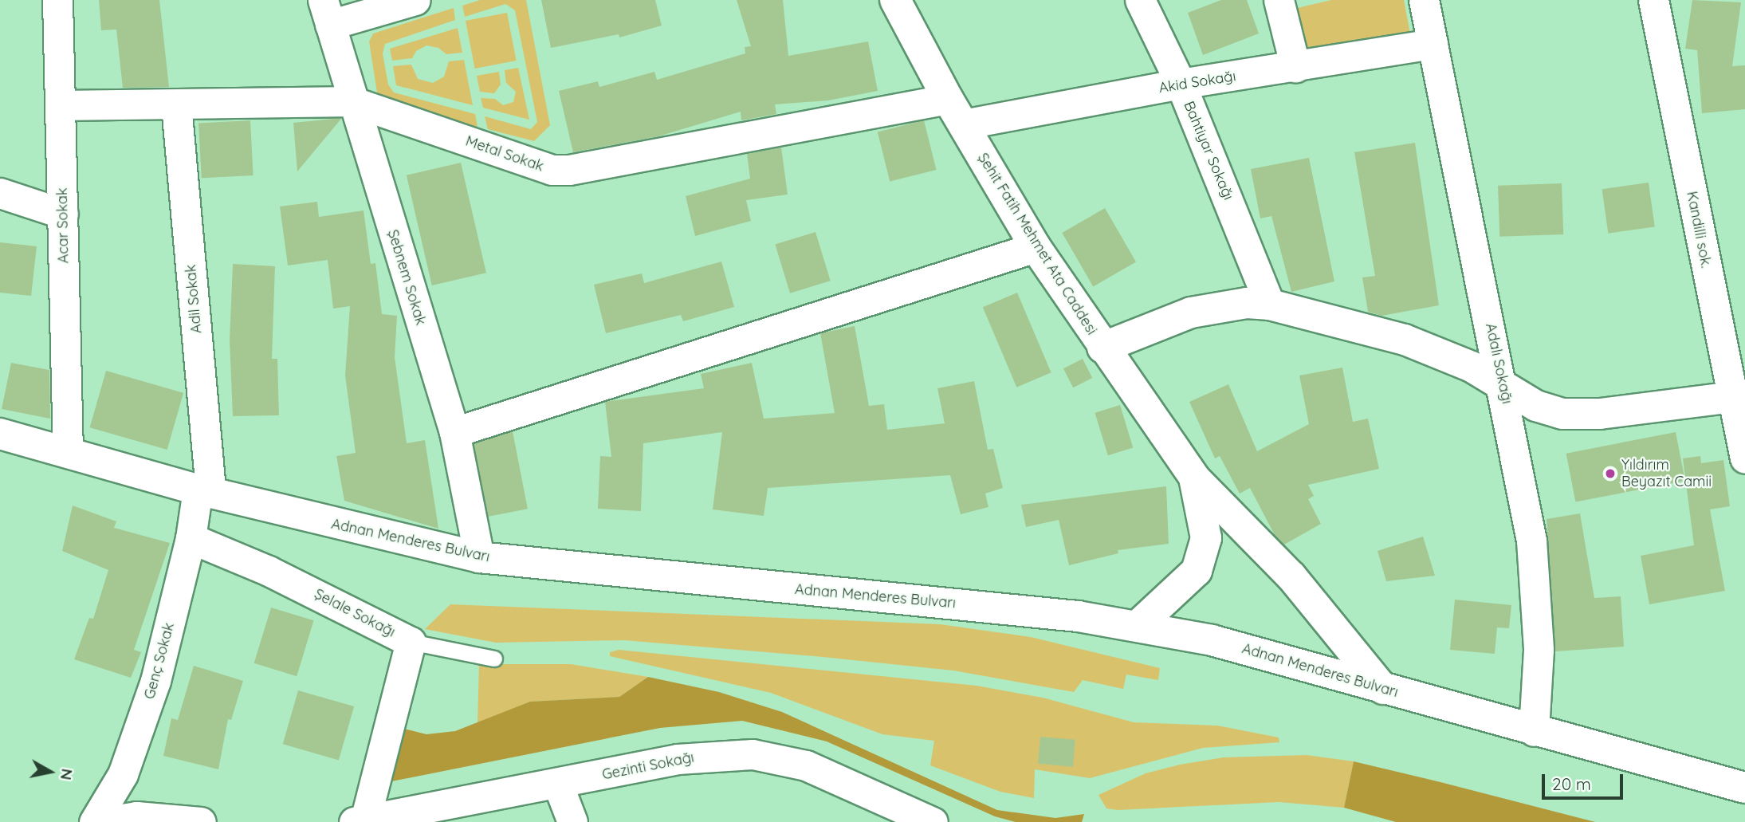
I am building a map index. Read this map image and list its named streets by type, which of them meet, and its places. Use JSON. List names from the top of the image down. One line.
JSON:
{"streets":{"main road":["Şehit Fatih Mehmet Ata Caddesi","Adnan Menderes Bulvarı"],"street":["Akid Sokağı","Bahtiyar Sokağı","Metal Sokak","Acar Sokak","Kandilli sok.","Şebnem Sokak","Adil Sokak","Adalı Sokağı","Şelale Sokağı","Genç Sokak","Gezinti Sokağı"]},"crossings":[["Akid Sokağı","Bahtiyar Sokağı"],["Akid Sokağı","Şehit Fatih Mehmet Ata Caddesi"],["Akid Sokağı","Adalı Sokağı"],["Metal Sokak","Acar Sokak"],["Metal Sokak","Şehit Fatih Mehmet Ata Caddesi"],["Metal Sokak","Şebnem Sokak"],["Metal Sokak","Adil Sokak"],["Acar Sokak","Adnan Menderes Bulvarı"],["Şehit Fatih Mehmet Ata Caddesi","Adnan Menderes Bulvarı"],["Şebnem Sokak","Adnan Menderes Bulvarı"],["Adil Sokak","Adnan Menderes Bulvarı"],["Adil Sokak","Genç Sokak"],["Adalı Sokağı","Adnan Menderes Bulvarı"],["Adnan Menderes Bulvarı","Genç Sokak"],["Şelale Sokağı","Genç Sokak"],["Şelale Sokağı","Gezinti Sokağı"]],"places":["Yıldırım Beyazıt Camii"],"scale_bar":"20 m","north":"right"}
